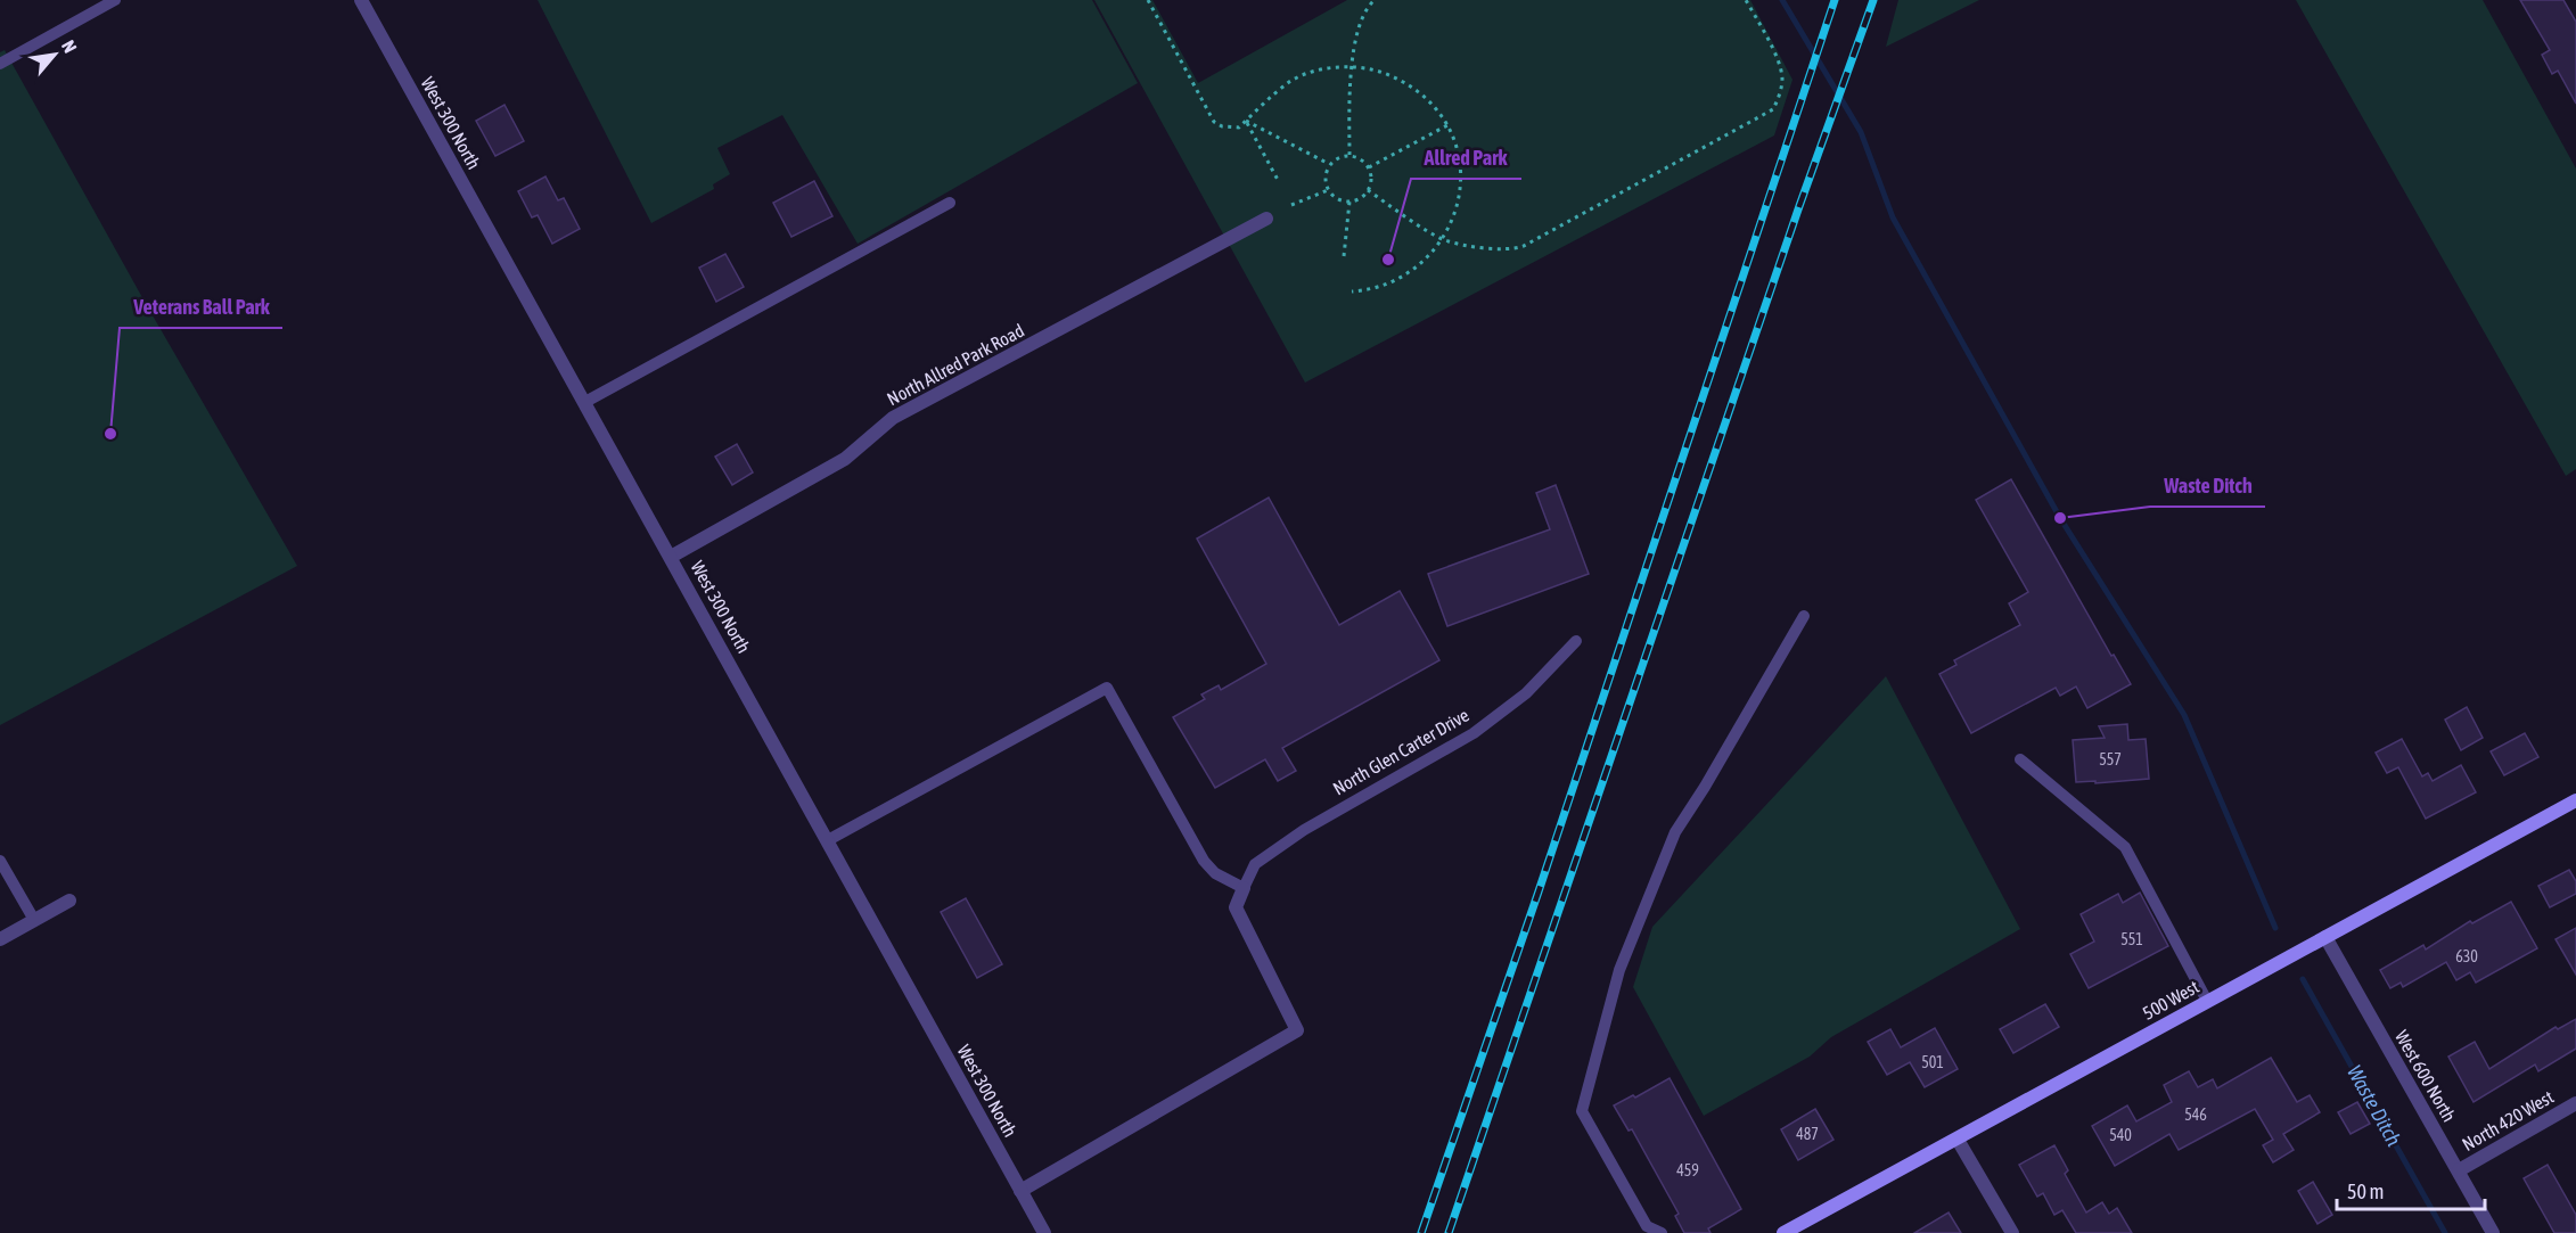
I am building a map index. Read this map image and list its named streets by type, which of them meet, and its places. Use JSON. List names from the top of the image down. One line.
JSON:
{"streets":{"main road":["500 West"],"street":["West 300 North","North Allred Park Road","West 600 North","North 420 West"],"lane":["North Glen Carter Drive"]},"crossings":[["West 300 North","North Allred Park Road"],["500 West","West 600 North"],["West 600 North","North 420 West"]],"water":["Waste Ditch"],"places":["Allred Park","Veterans Ball Park","Waste Ditch"],"house_numbers":["557","551","630","501","546","487","540","459"],"scale_bar":"50 m","north":"top right"}
